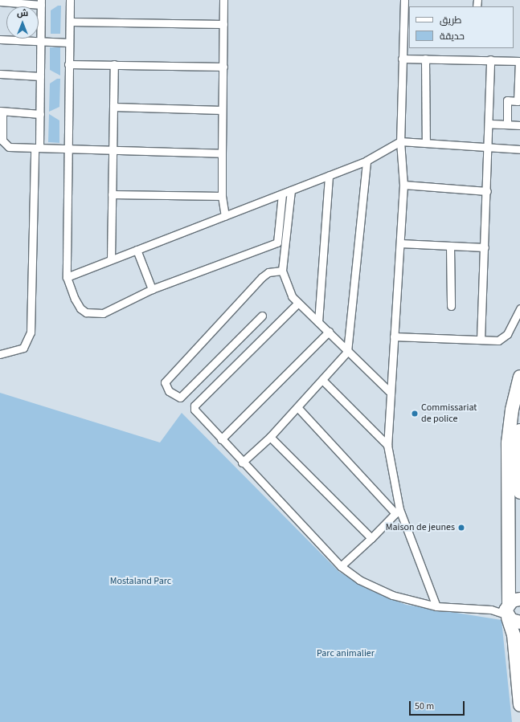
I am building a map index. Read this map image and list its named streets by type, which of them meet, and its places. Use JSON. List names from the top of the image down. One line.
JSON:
{"parks":["Mostaland Parc","Parc animalier"],"places":["Commissariat de police","Maison de jeunes"],"legend":["طريق","حديقة"],"scale_bar":"50 m","north":"top"}
